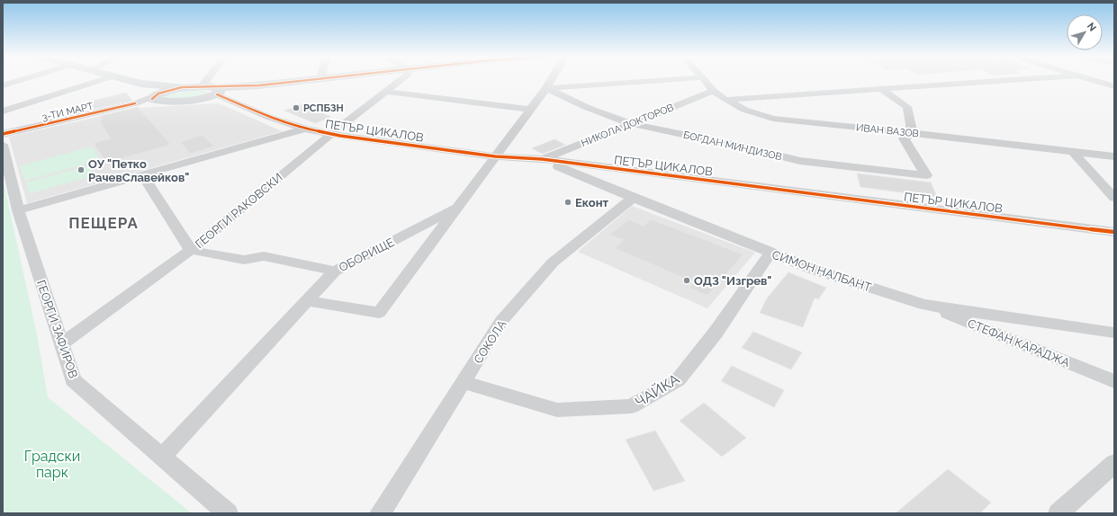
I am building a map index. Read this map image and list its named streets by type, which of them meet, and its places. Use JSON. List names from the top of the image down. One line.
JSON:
{"streets":{"street":["3-ТИ МАРТ","НИКОЛА ДОКТОРОВ","ПЕТЪР ЦИКАЛОВ","ИВАН ВАЗОВ","БОГДАН МИНДИЗОВ","ГЕОРГИ РАКОВСКИ","ОБОРИЩЕ","СИМОН НАЛБАНТ","ГЕОРГИ ЗАФИРОВ","СОКОЛА","СТЕФАН КАРАДЖА","ЧАЙКА"]},"crossings":[["НИКОЛА ДОКТОРОВ","ПЕТЪР ЦИКАЛОВ"],["НИКОЛА ДОКТОРОВ","ИВАН ВАЗОВ"],["НИКОЛА ДОКТОРОВ","БОГДАН МИНДИЗОВ"],["НИКОЛА ДОКТОРОВ","СИМОН НАЛБАНТ"],["ПЕТЪР ЦИКАЛОВ","ГЕОРГИ РАКОВСКИ"],["ПЕТЪР ЦИКАЛОВ","ОБОРИЩЕ"],["ПЕТЪР ЦИКАЛОВ","СИМОН НАЛБАНТ"],["ИВАН ВАЗОВ","БОГДАН МИНДИЗОВ"],["БОГДАН МИНДИЗОВ","ОБОРИЩЕ"],["ГЕОРГИ РАКОВСКИ","ГЕОРГИ ЗАФИРОВ"],["ОБОРИЩЕ","ГЕОРГИ ЗАФИРОВ"],["СИМОН НАЛБАНТ","СОКОЛА"],["СИМОН НАЛБАНТ","СТЕФАН КАРАДЖА"],["СИМОН НАЛБАНТ","ЧАЙКА"],["СОКОЛА","ЧАЙКА"]],"districts":["ПЕЩЕРА"],"parks":["Градски парк"],"places":["РСПБЗН","ОУ \"Петко РачевСлавейков\"","Еконт","ОДЗ \"Изгрев\""],"north":"top right"}
